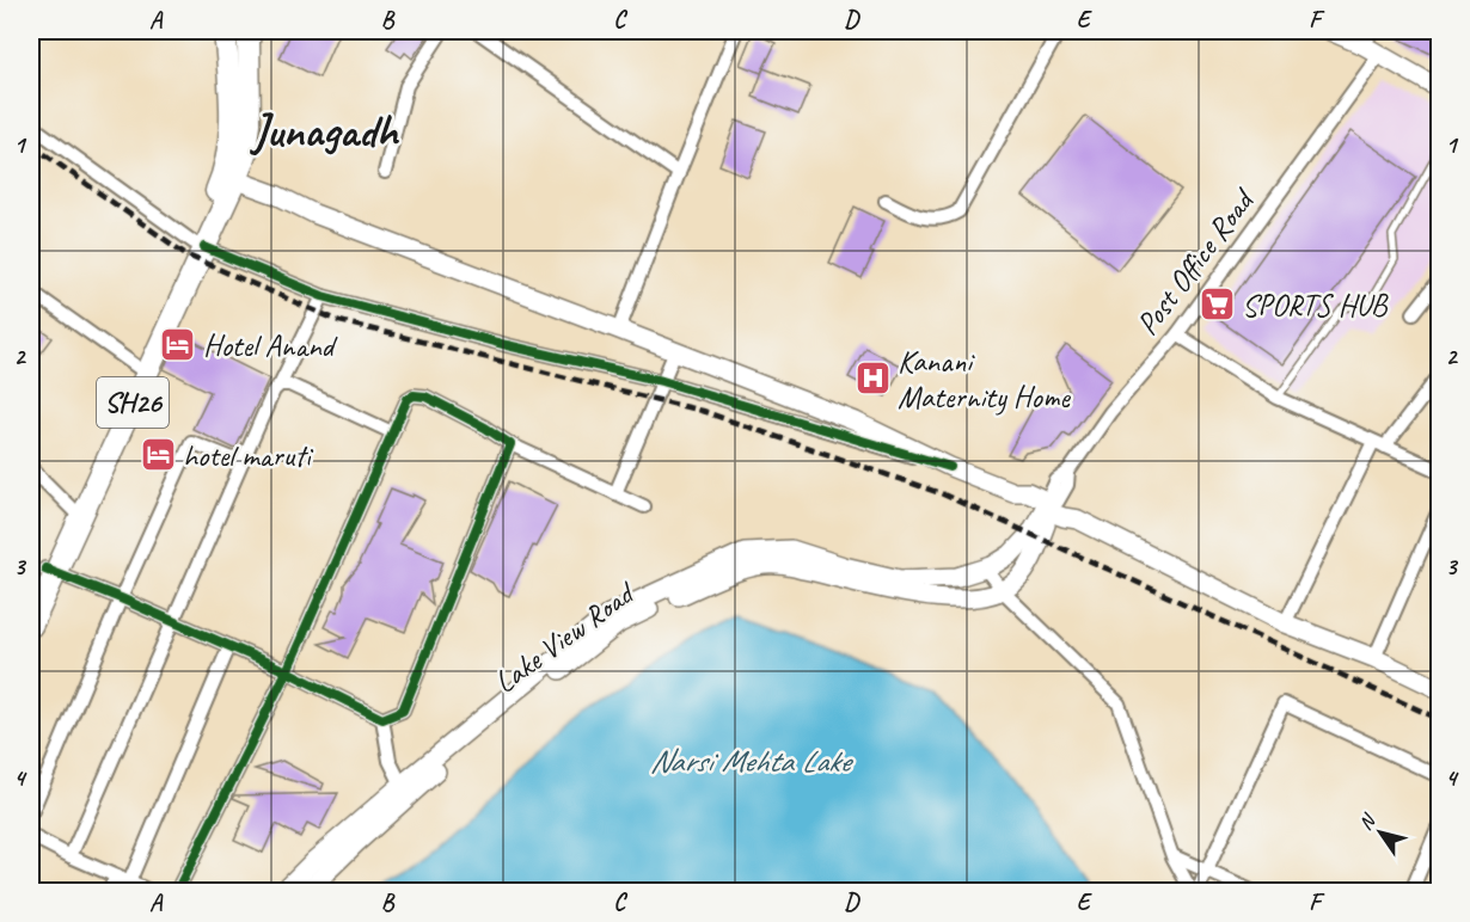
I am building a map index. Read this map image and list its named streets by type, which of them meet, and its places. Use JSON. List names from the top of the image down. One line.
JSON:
{"streets":{"main road":["SH26","Lake View Road"],"street":["Post Office Road"]},"districts":["Junagadh"],"water":["Narsi Mehta Lake"],"places":{"supermarket":["SPORTS HUB"],"hotel":["Hotel Anand","hotel maruti"],"hospital":["Kanani Maternity Home"]},"north":"top left","grid":{"columns":["A","B","C","D","E","F"],"rows":["1","2","3","4"]}}
